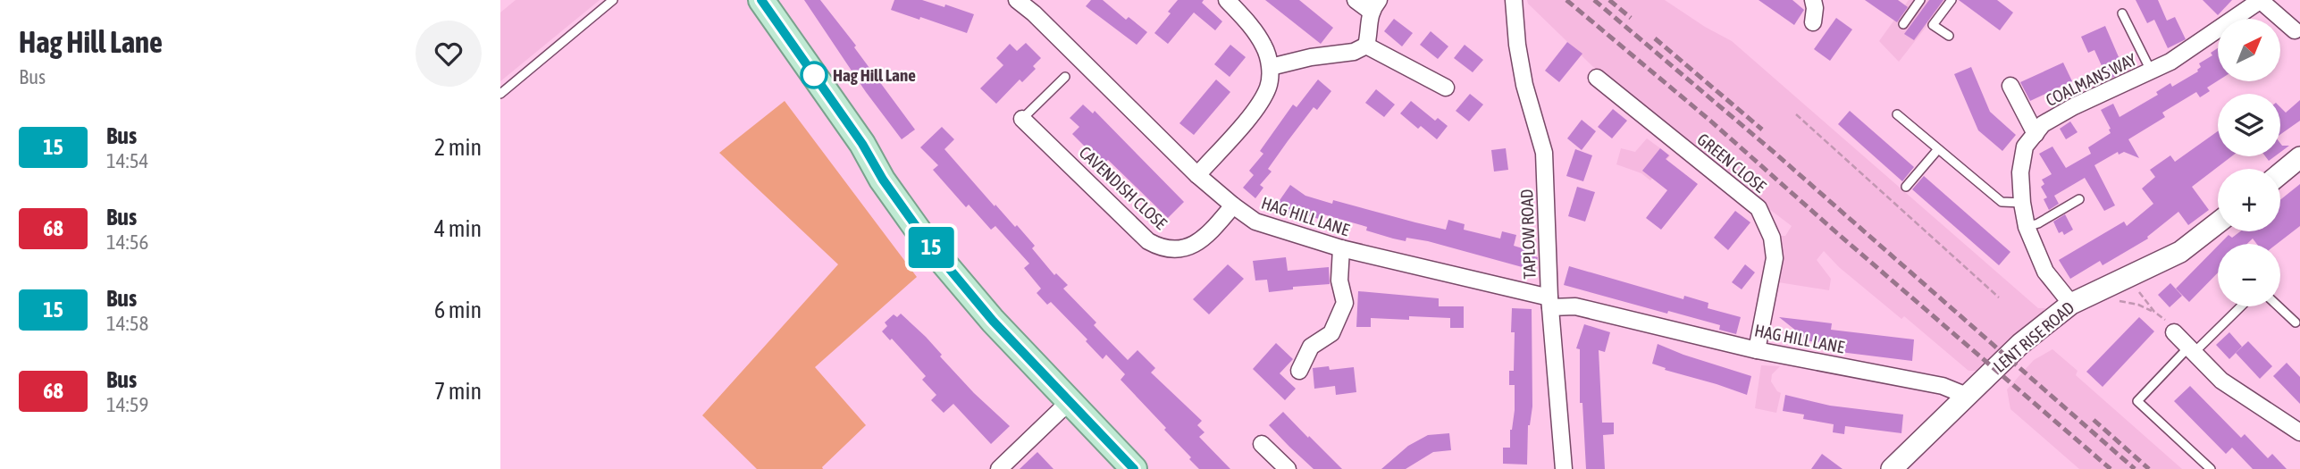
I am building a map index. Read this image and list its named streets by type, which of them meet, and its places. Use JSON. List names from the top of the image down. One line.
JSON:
{"streets":{"street":["COALMANS WAY","GREEN CLOSE","CAVENDISH CLOSE","HAG HILL LANE","TAPLOW ROAD","LENT RISE ROAD"]},"crossings":[["COALMANS WAY","LENT RISE ROAD"],["GREEN CLOSE","HAG HILL LANE"],["CAVENDISH CLOSE","HAG HILL LANE"],["HAG HILL LANE","TAPLOW ROAD"],["HAG HILL LANE","LENT RISE ROAD"]],"places":["Hag Hill Lane"],"lines":["bus line 15"],"north":"top right","page":{"heading":["Hag Hill Lane","Bus"],"on_map":"15","map_buttons":["+","−"],"list":[{"mark":"15","name":"Bus","note":"14:54","value":"2 min"},{"mark":"68","name":"Bus","note":"14:56","value":"4 min"},{"mark":"15","name":"Bus","note":"14:58","value":"6 min"},{"mark":"68","name":"Bus","note":"14:59","value":"7 min"}]}}
